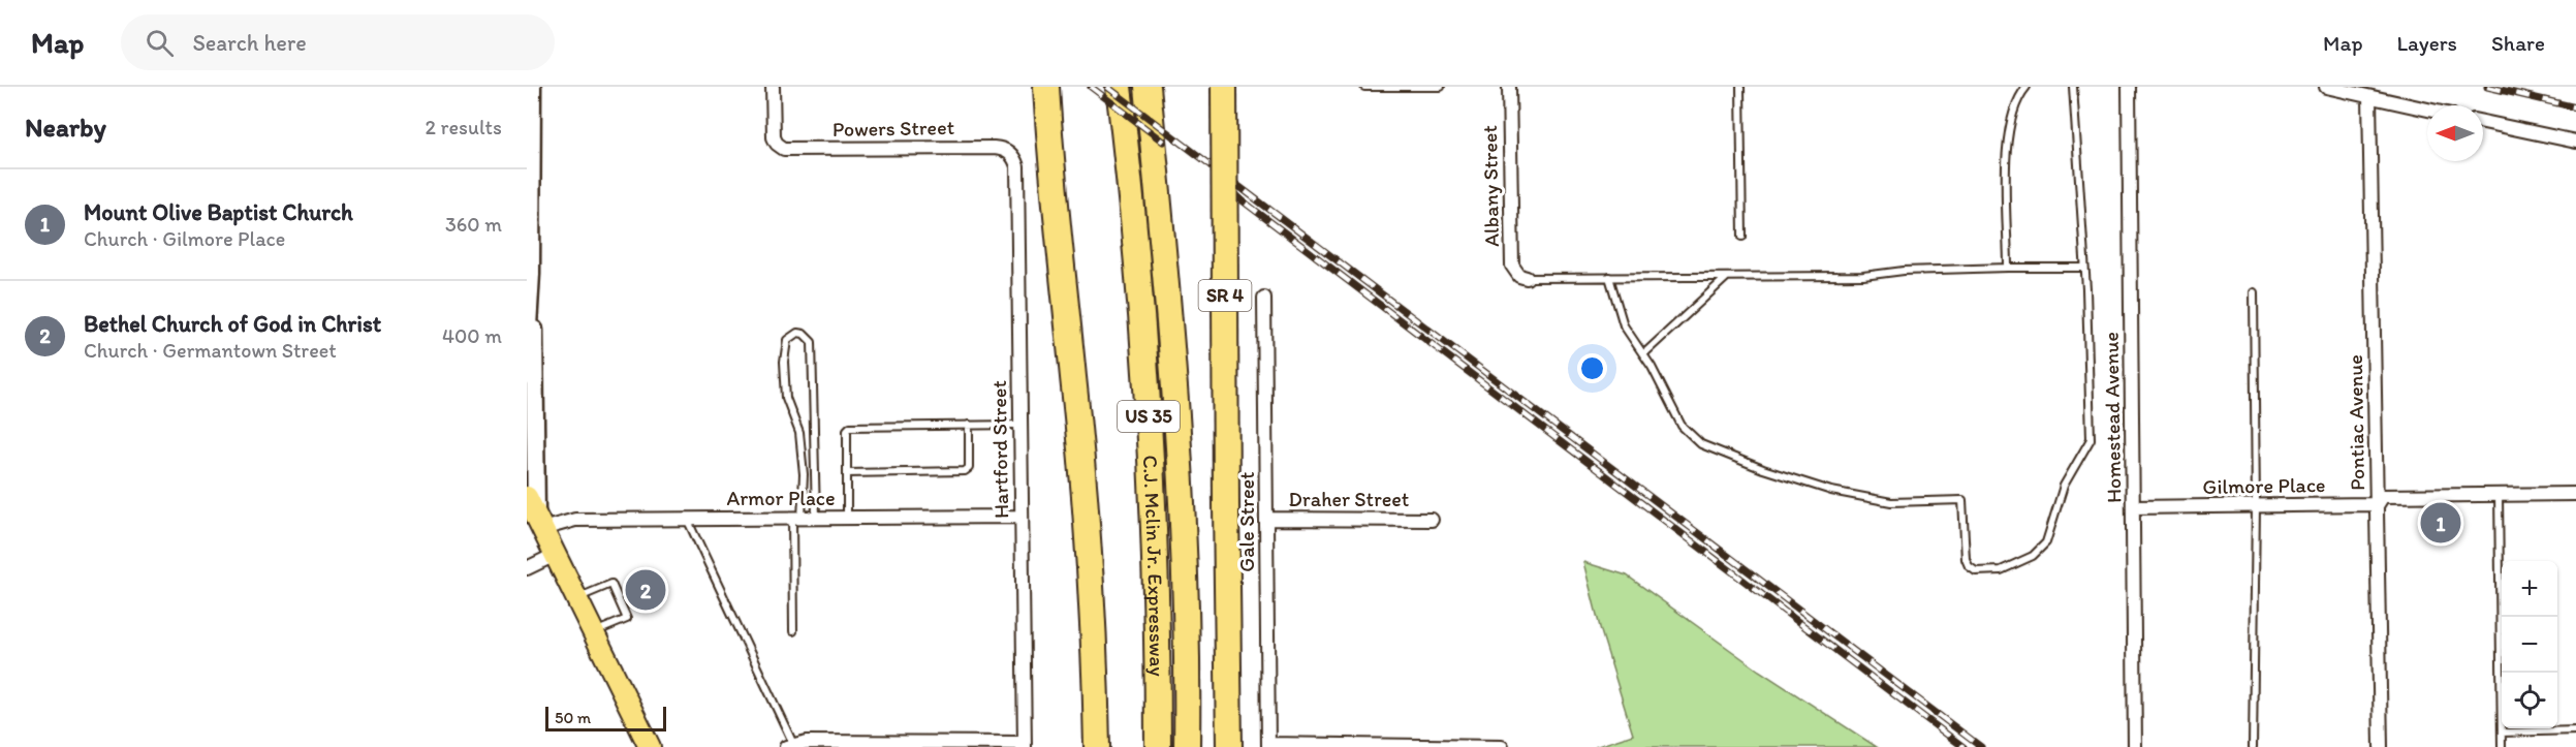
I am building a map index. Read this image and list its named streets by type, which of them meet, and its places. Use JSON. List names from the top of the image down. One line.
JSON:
{"streets":{"highway":["SR 4","US 35","C.J. Mclin Jr. Expressway"],"street":["Powers Street","Albany Street","Homestead Avenue","Pontiac Avenue","Hartford Street","Gilmore Place","Armor Place","Draher Street","Gale Street"]},"crossings":[["Powers Street","Hartford Street"],["Homestead Avenue","Gilmore Place"],["Pontiac Avenue","Gilmore Place"],["Hartford Street","Armor Place"],["Draher Street","Gale Street"]],"scale_bar":"50 m","north":"left","page":{"header":"Map","search":"Search here","nav":["Map","Layers","Share"],"heading":["Nearby","2 results"],"list":[{"mark":"1","name":"Mount Olive Baptist Church","note":"Church · Gilmore Place","value":"360 m"},{"mark":"2","name":"Bethel Church of God in Christ","note":"Church · Germantown Street","value":"400 m"}],"pins":["1","2"],"map_buttons":["+","−"],"scale":"50 m"}}
